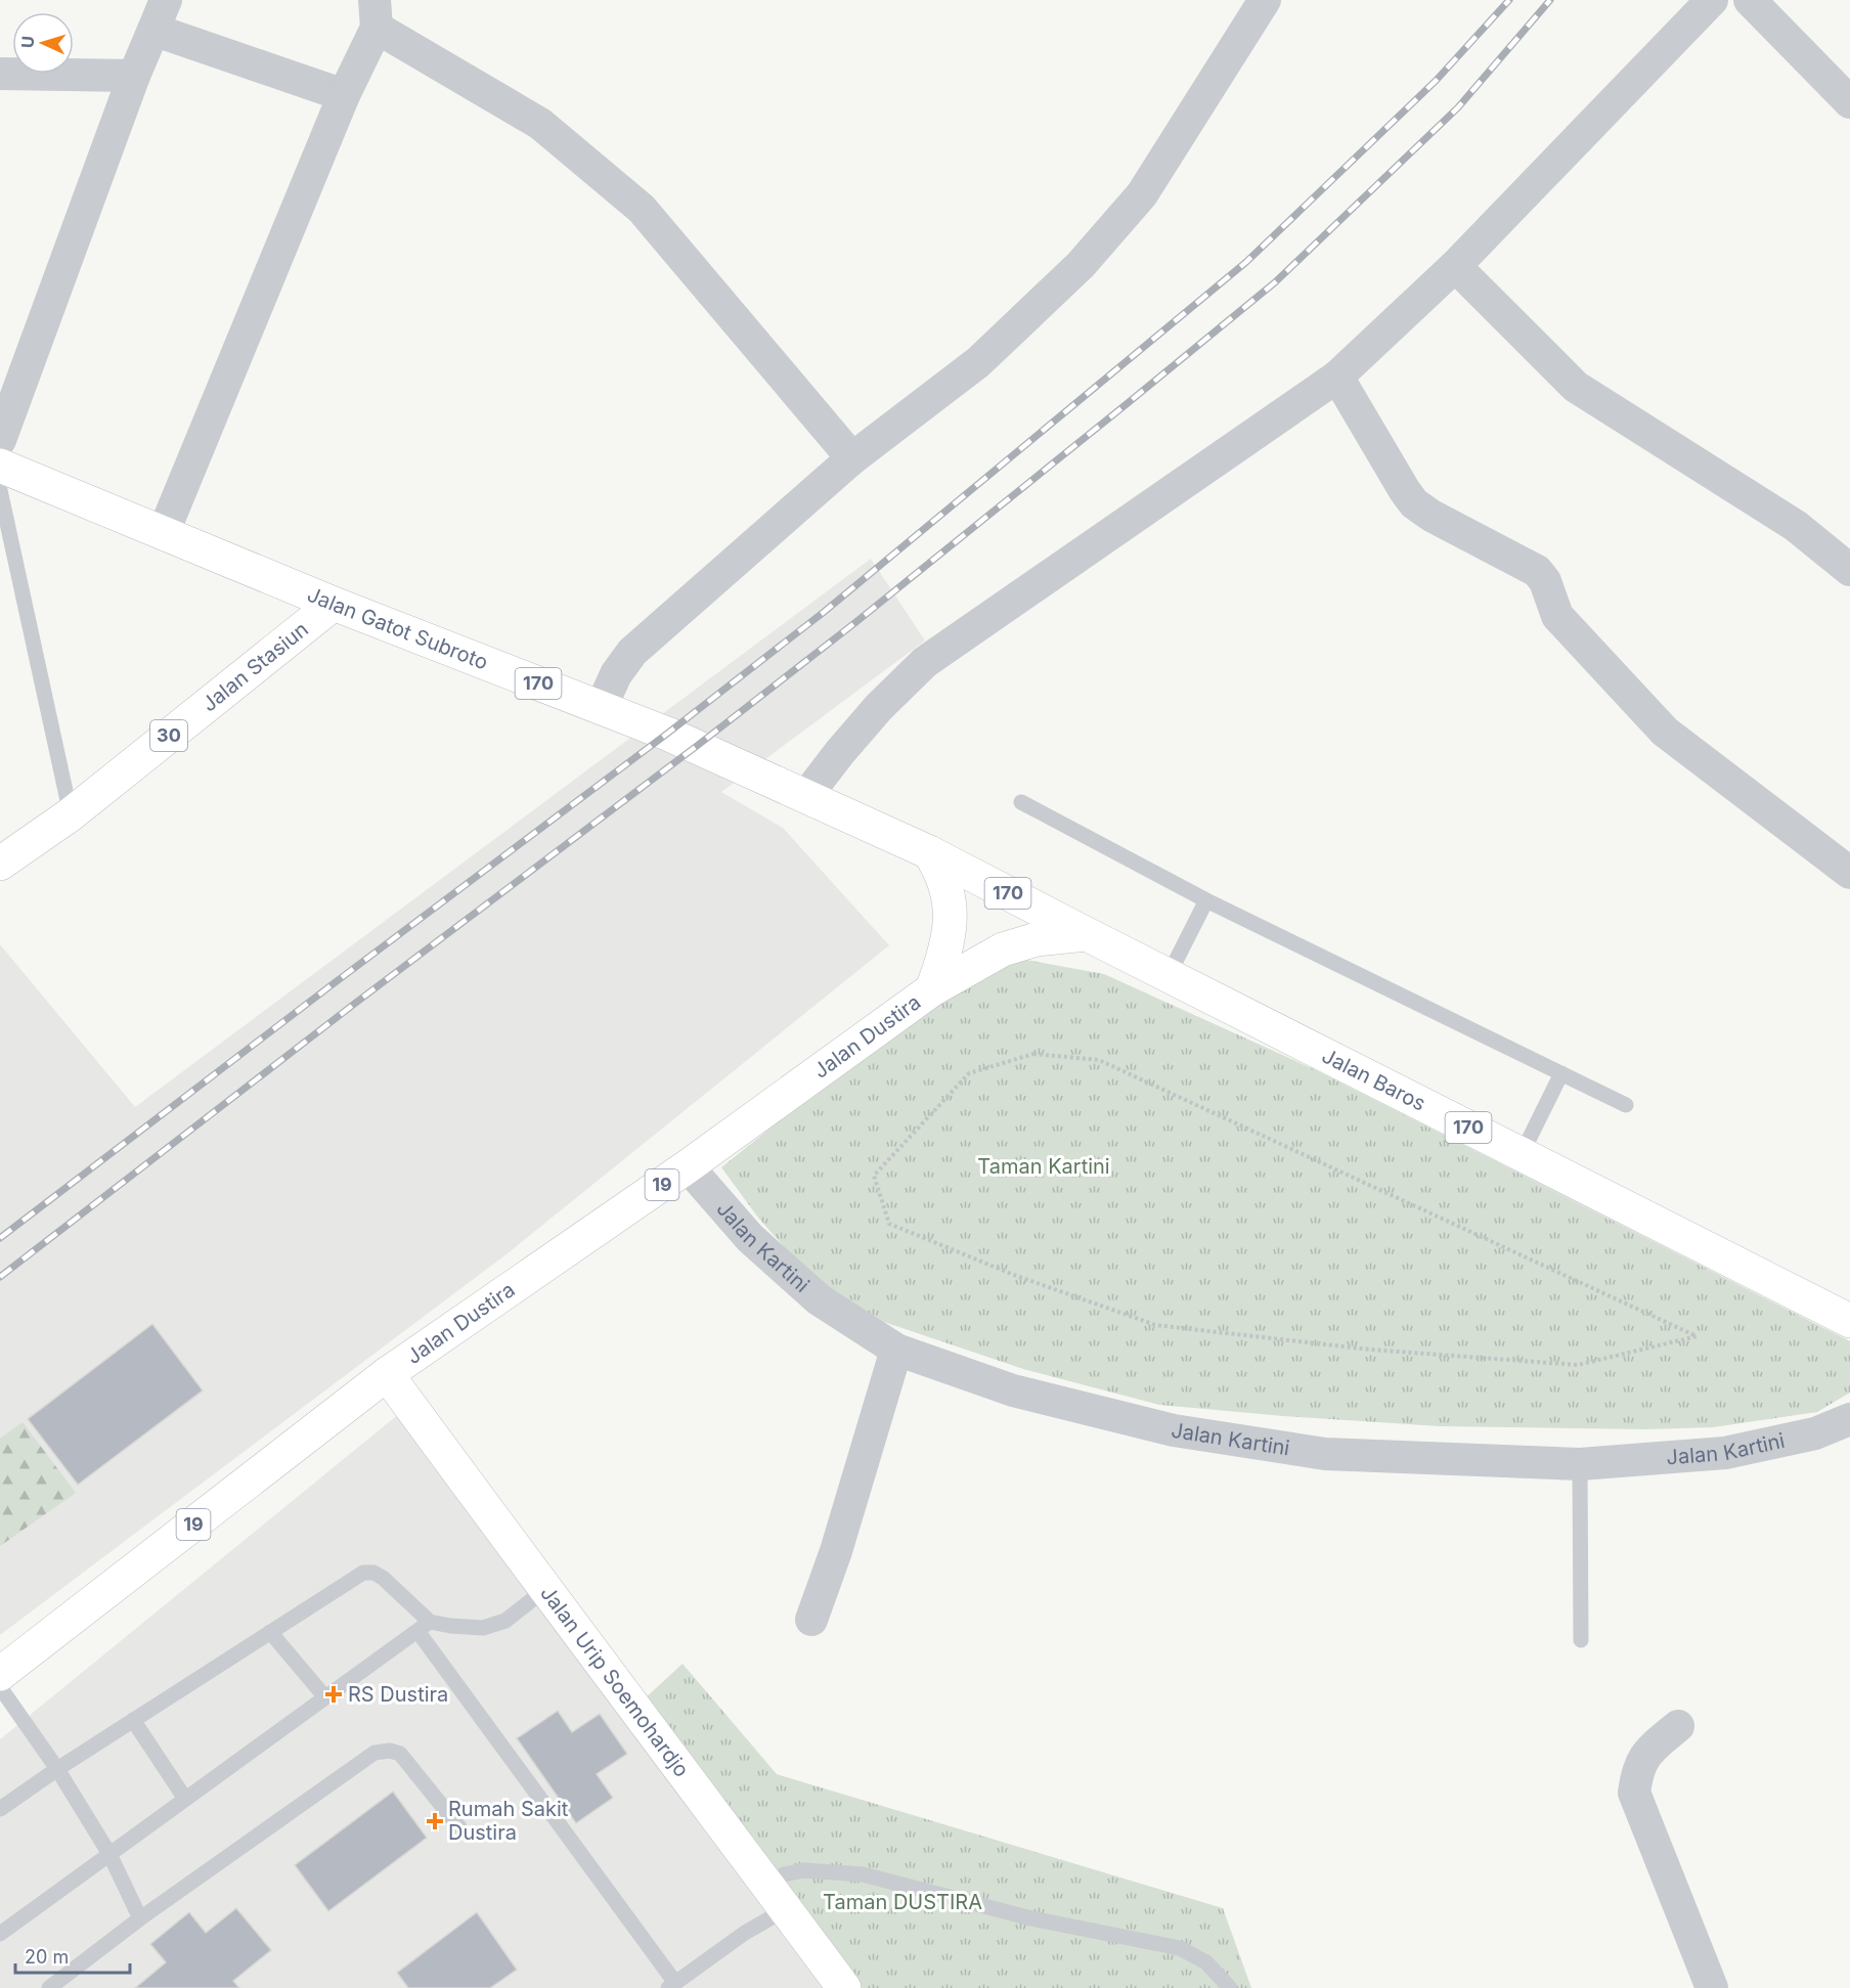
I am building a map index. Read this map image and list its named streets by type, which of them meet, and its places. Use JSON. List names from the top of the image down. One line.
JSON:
{"streets":{"main road":["Jalan Gatot Subroto","Jalan Stasiun","170","30","Jalan Dustira","Jalan Baros","19","Jalan Urip Soemohardjo"],"street":["Jalan Kartini"]},"crossings":[["Jalan Gatot Subroto","Jalan Stasiun"],["Jalan Gatot Subroto","Jalan Dustira"],["Jalan Gatot Subroto","Jalan Baros"],["Jalan Dustira","Jalan Baros"],["Jalan Dustira","Jalan Kartini"],["Jalan Dustira","Jalan Urip Soemohardjo"]],"parks":["Taman Kartini","Taman DUSTIRA"],"places":{"health":["RS Dustira","Rumah Sakit Dustira"]},"scale_bar":"20 m","north":"left"}
